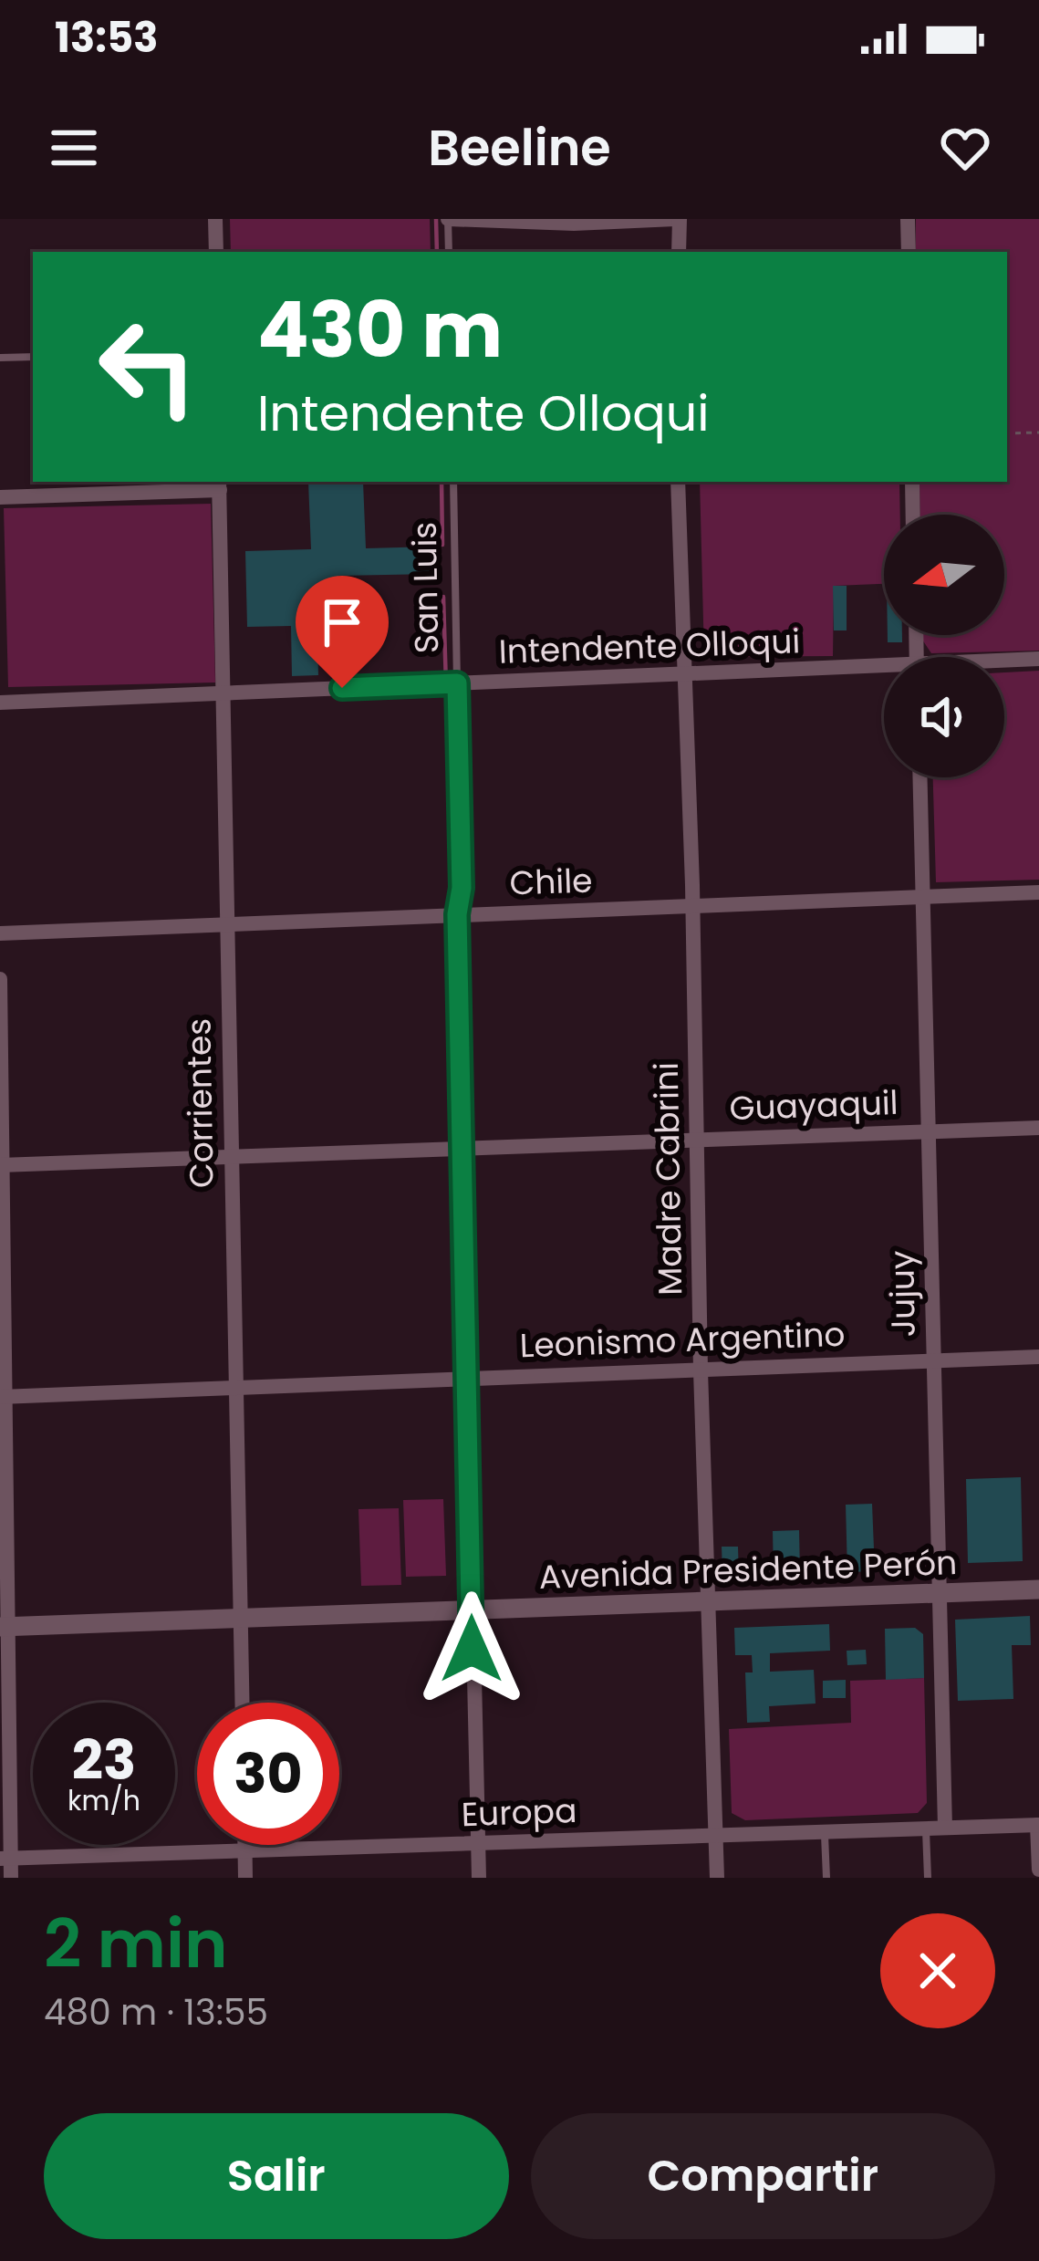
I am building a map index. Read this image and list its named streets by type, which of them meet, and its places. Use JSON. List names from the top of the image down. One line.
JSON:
{"streets":{"main road":["Avenida Presidente Perón"],"street":["San Luis","Intendente Olloqui","Chile","Corrientes","Guayaquil","Madre Cabrini","Jujuy","Leonismo Argentino","Europa"]},"crossings":[["San Luis","Intendente Olloqui"],["San Luis","Chile"],["San Luis","Guayaquil"],["San Luis","Leonismo Argentino"],["San Luis","Avenida Presidente Perón"],["San Luis","Europa"],["Intendente Olloqui","Corrientes"],["Intendente Olloqui","Madre Cabrini"],["Chile","Corrientes"],["Chile","Madre Cabrini"],["Chile","Jujuy"],["Corrientes","Guayaquil"],["Corrientes","Leonismo Argentino"],["Corrientes","Avenida Presidente Perón"],["Guayaquil","Madre Cabrini"],["Guayaquil","Jujuy"],["Madre Cabrini","Leonismo Argentino"],["Madre Cabrini","Avenida Presidente Perón"],["Madre Cabrini","Europa"],["Jujuy","Leonismo Argentino"],["Jujuy","Avenida Presidente Perón"],["Jujuy","Europa"]],"north":"left","page":{"status":"13:53","header":"Beeline","turn":["430 m","Intendente Olloqui"],"speed":"23 km/h","limit":"30","heading":["2 min","480 m · 13:55"],"buttons":["Salir","Compartir"]}}
